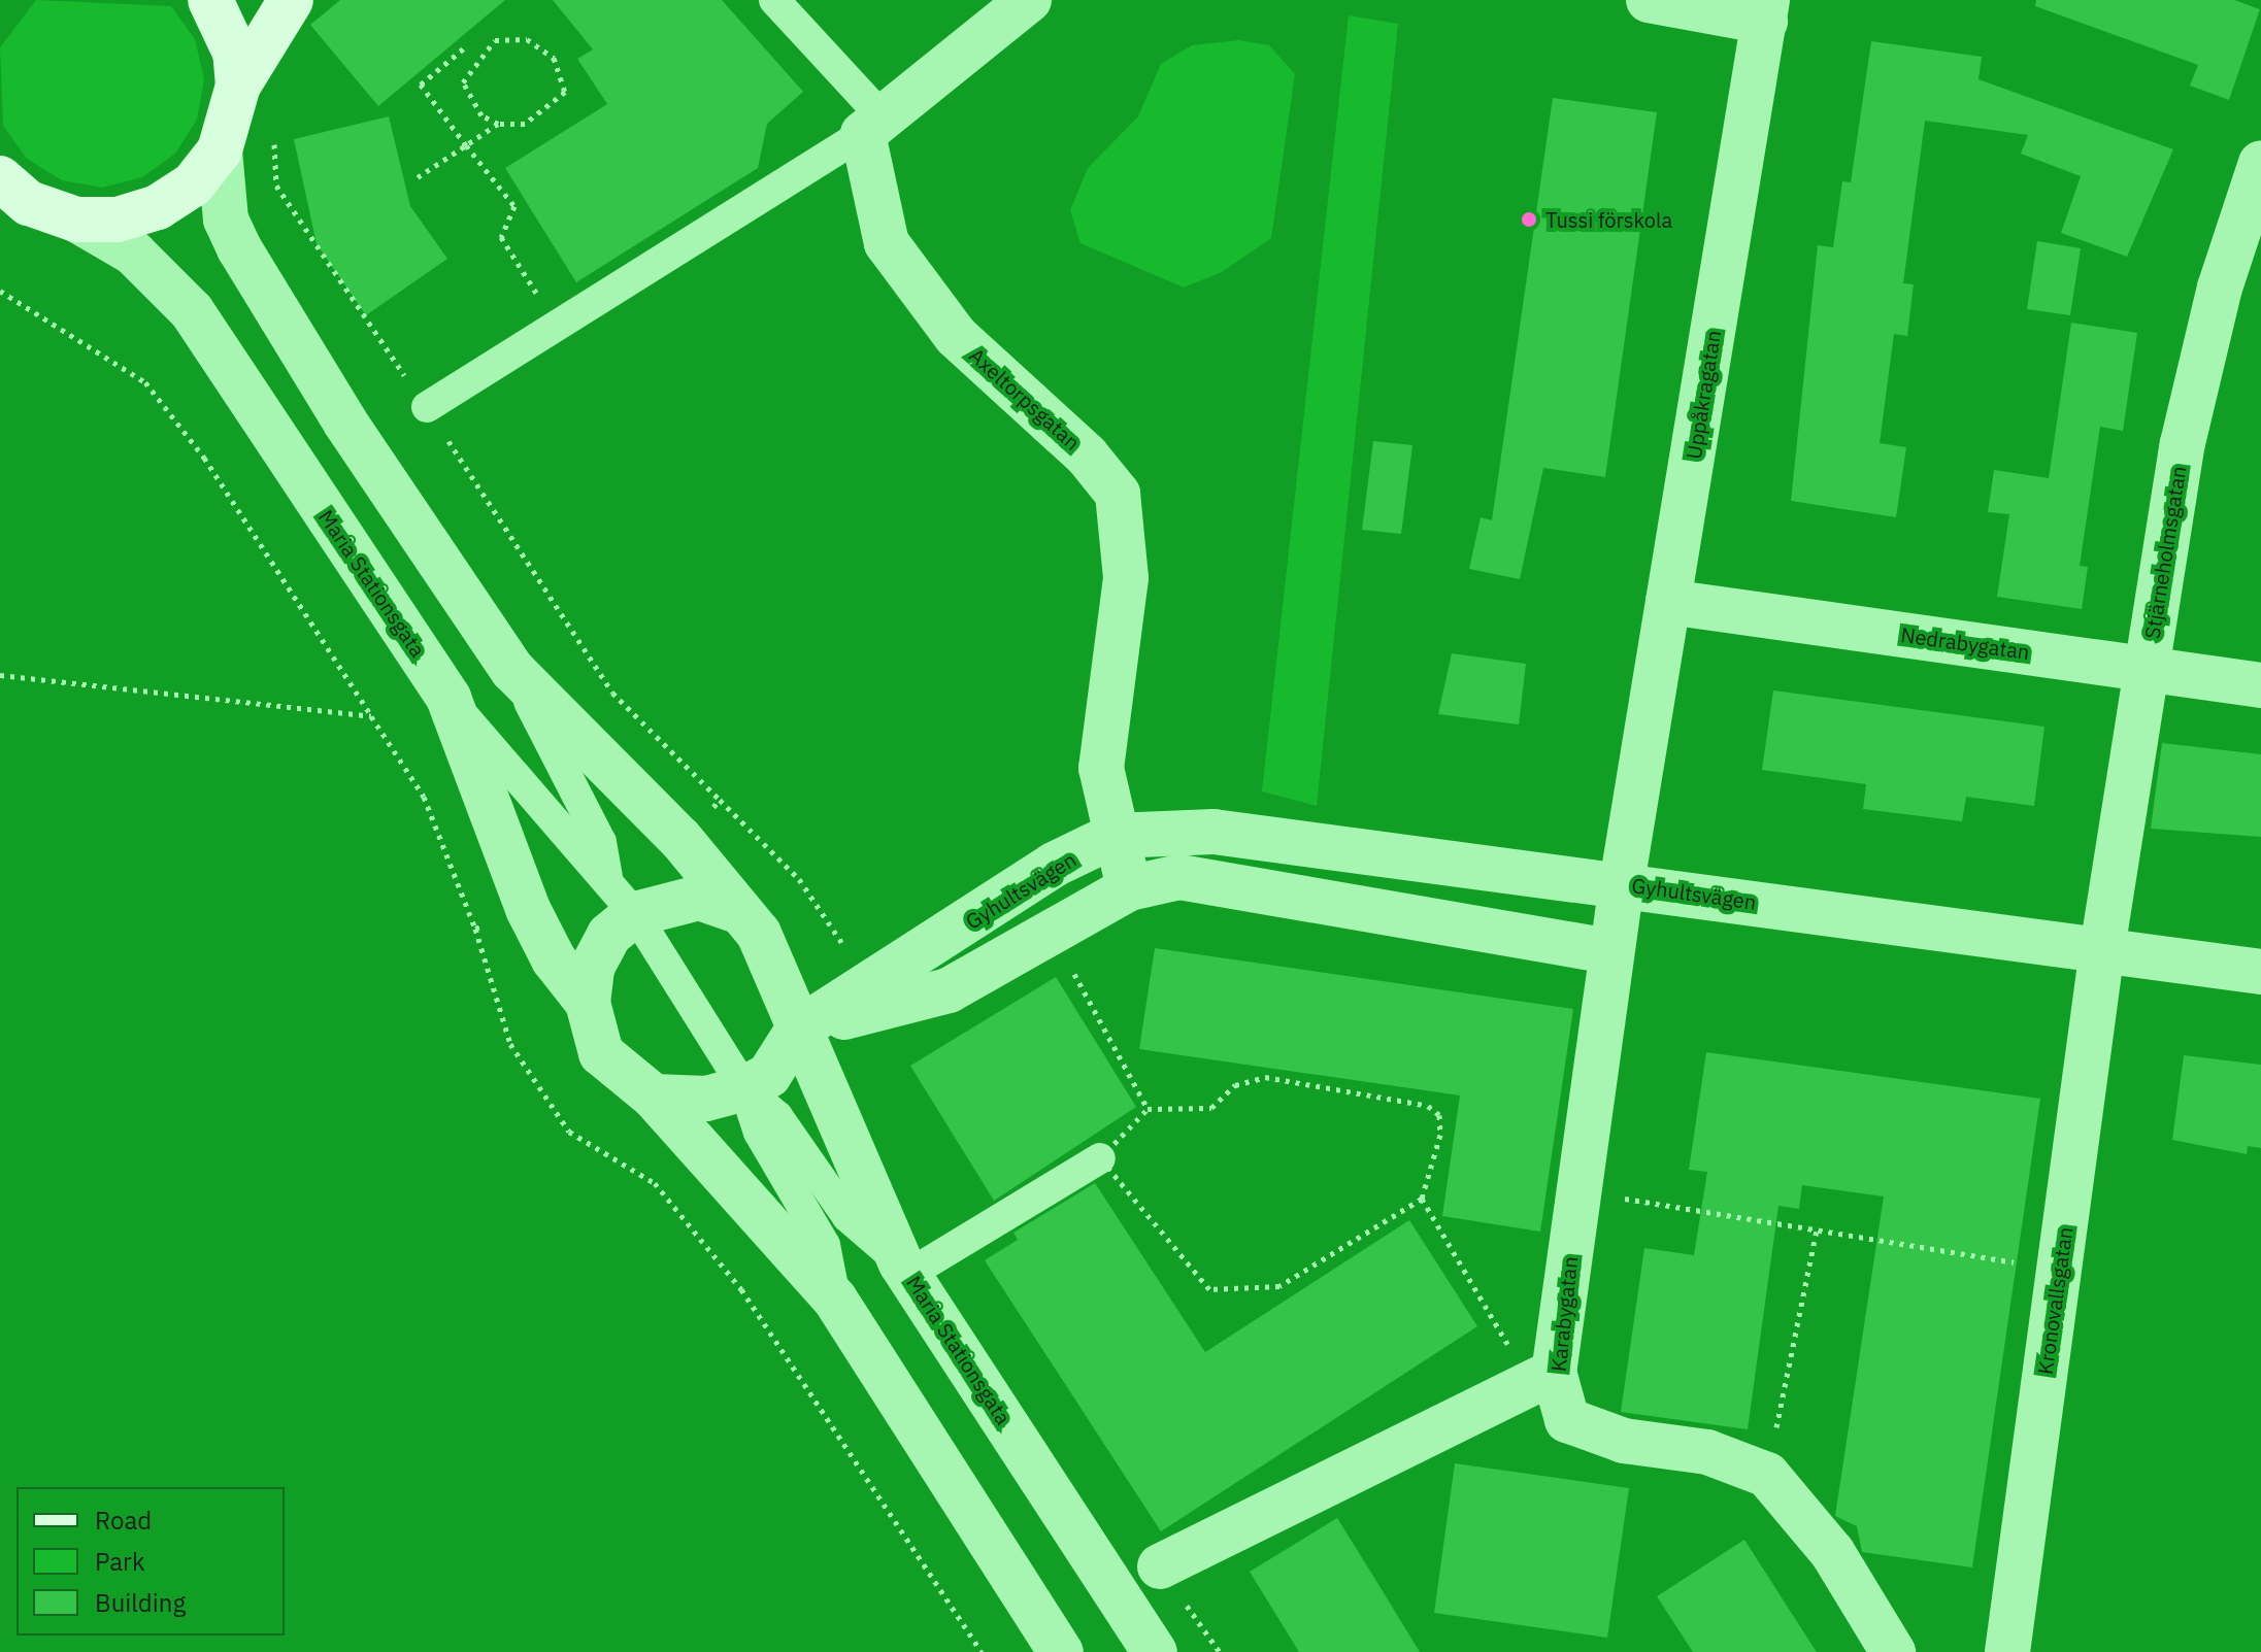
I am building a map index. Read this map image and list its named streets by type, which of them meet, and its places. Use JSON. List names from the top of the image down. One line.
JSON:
{"streets":{"street":["Uppåkragatan","Axeltorpsgatan","Stjärneholmsgatan","Maria Stationsgata","Nedrabygatan","Gyhultsvägen","Kronovallsgatan","Karabygatan"]},"crossings":[["Uppåkragatan","Nedrabygatan"],["Uppåkragatan","Gyhultsvägen"],["Uppåkragatan","Karabygatan"],["Axeltorpsgatan","Gyhultsvägen"],["Stjärneholmsgatan","Nedrabygatan"],["Stjärneholmsgatan","Gyhultsvägen"],["Stjärneholmsgatan","Kronovallsgatan"],["Maria Stationsgata","Gyhultsvägen"],["Gyhultsvägen","Kronovallsgatan"],["Gyhultsvägen","Karabygatan"]],"places":["Tussi förskola"],"legend":["Road","Park","Building"]}
